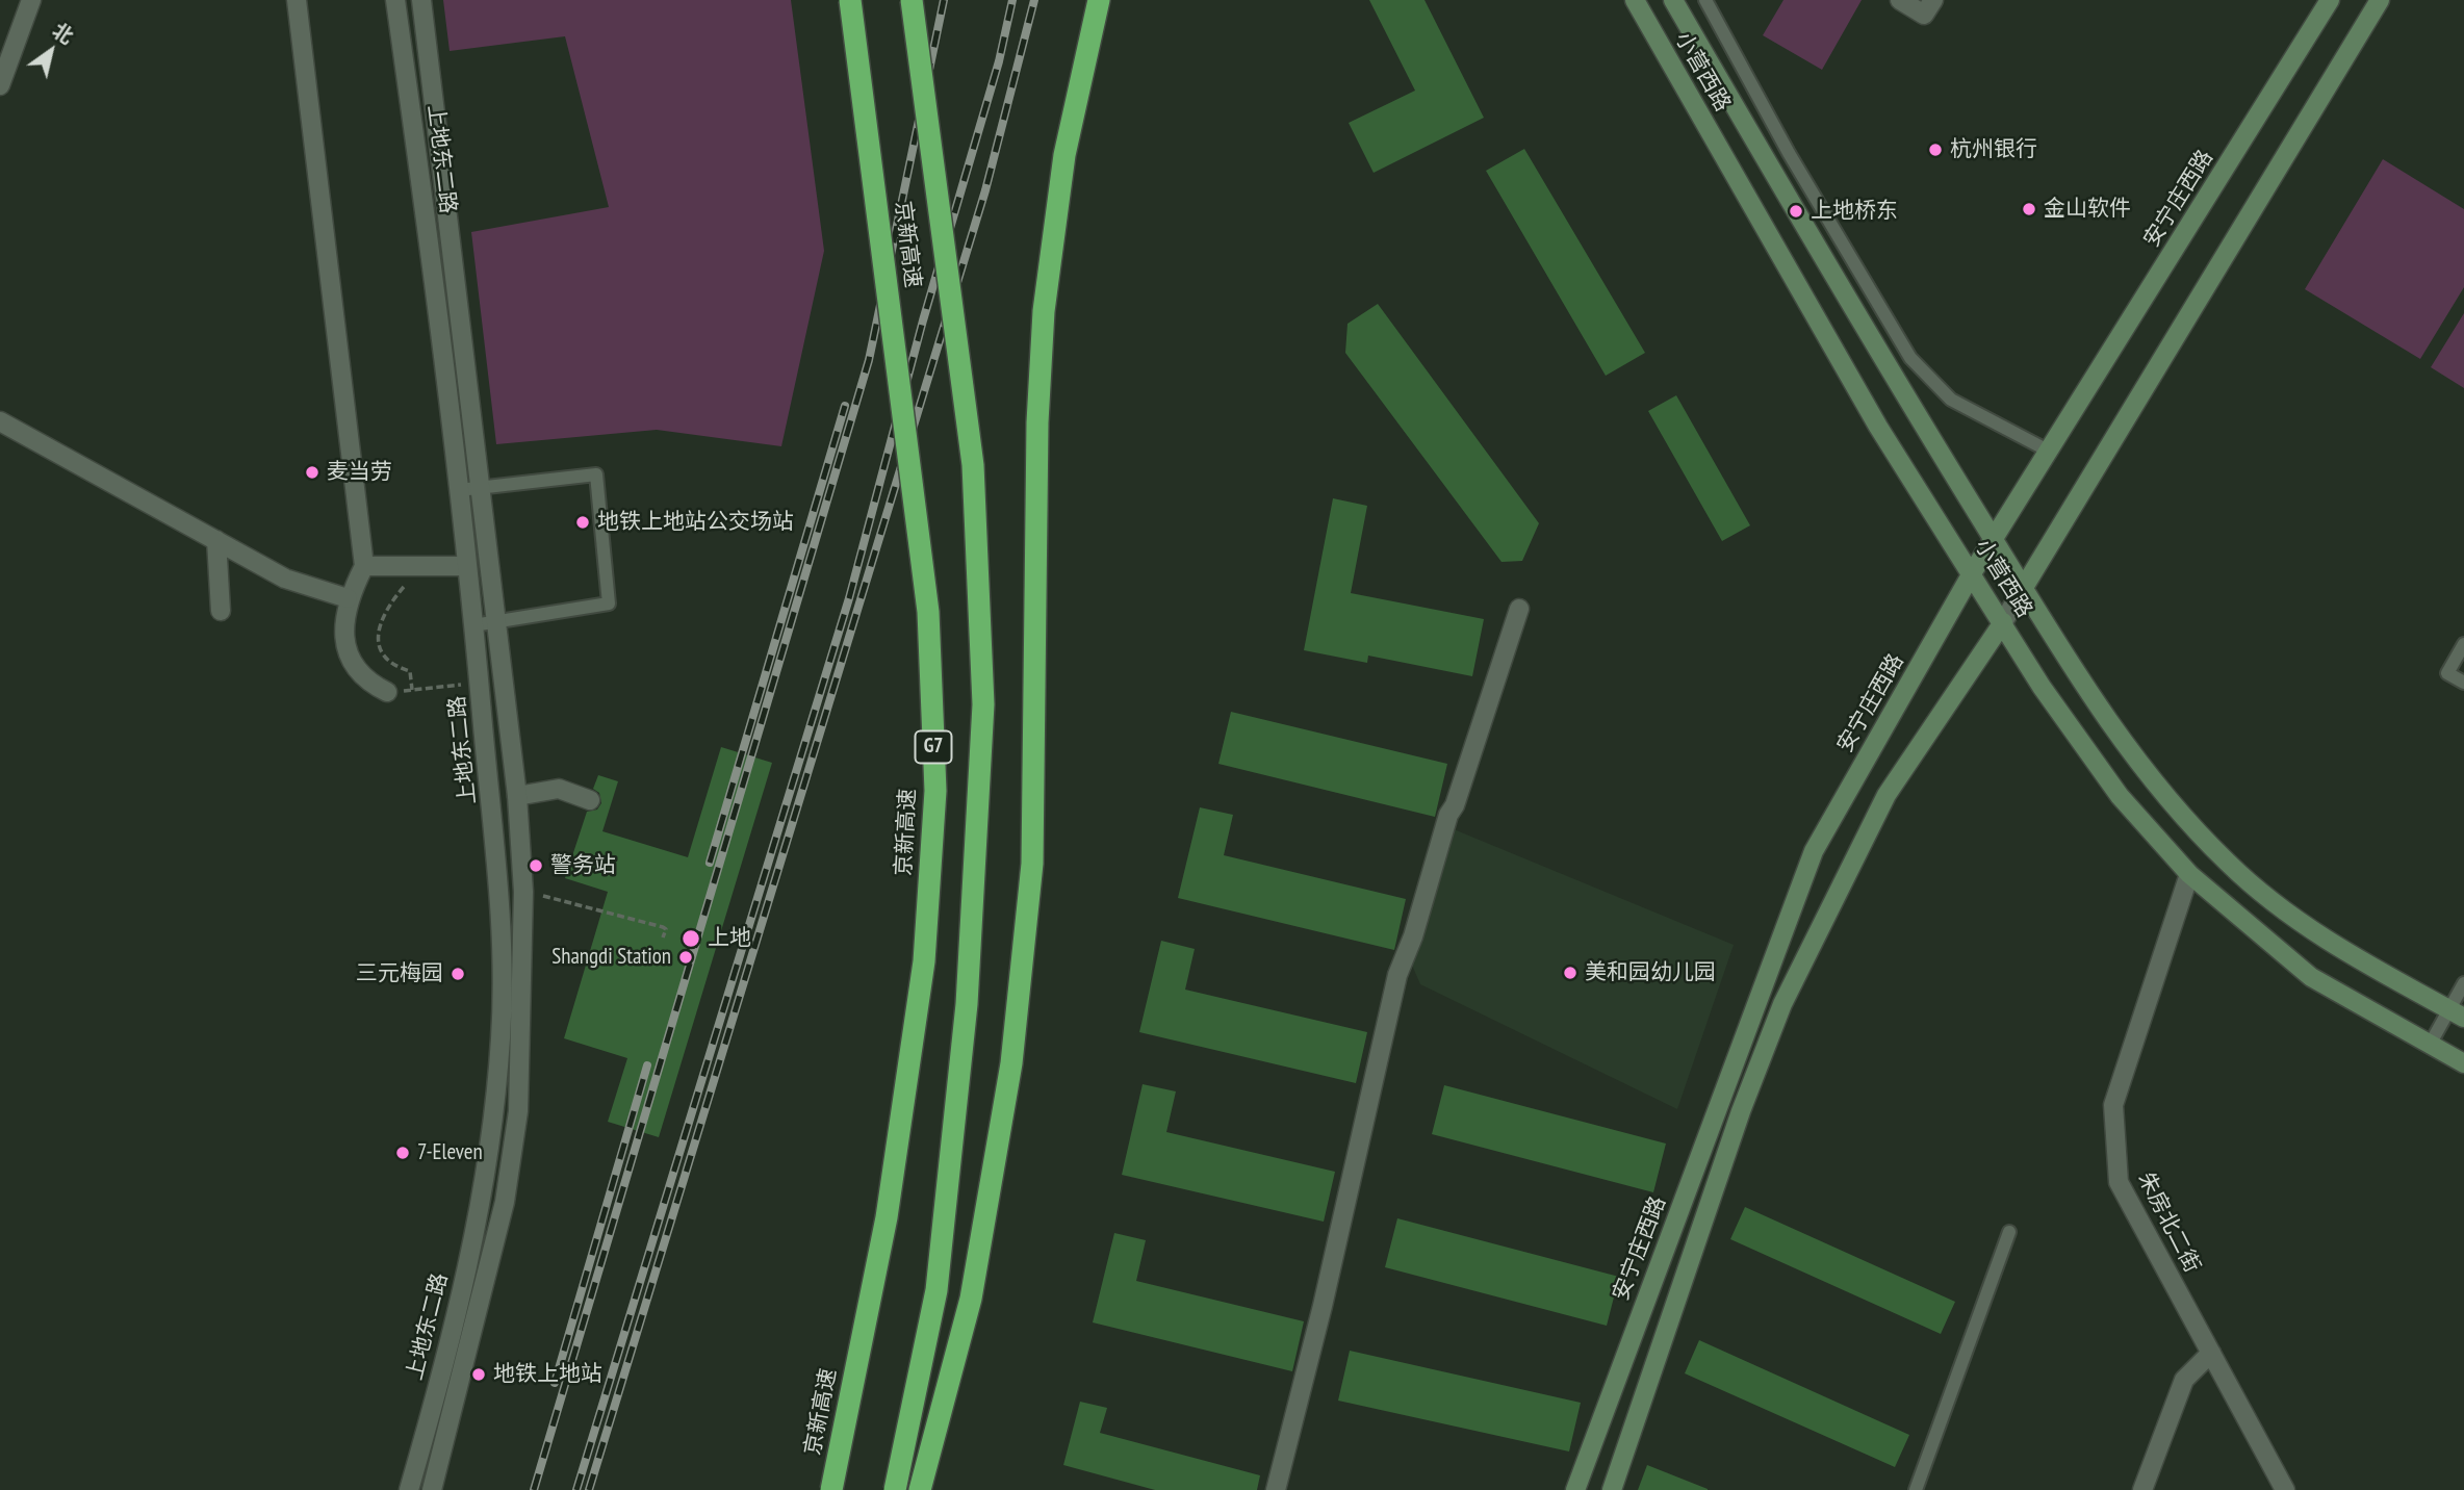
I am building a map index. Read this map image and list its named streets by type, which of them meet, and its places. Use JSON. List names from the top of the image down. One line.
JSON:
{"streets":{"highway":["京新高速","G7"],"main road":["小营西路","安宁庄西路"],"street":["上地东二路","朱房北二街"]},"crossings":[["小营西路","安宁庄西路"],["小营西路","朱房北二街"]],"places":["杭州银行","金山软件","上地桥东","麦当劳","地铁上地站公交场站","警务站","上地","Shangdi Station","美和园幼儿园","三元梅园","7-Eleven","地铁上地站"],"north":"top right"}
